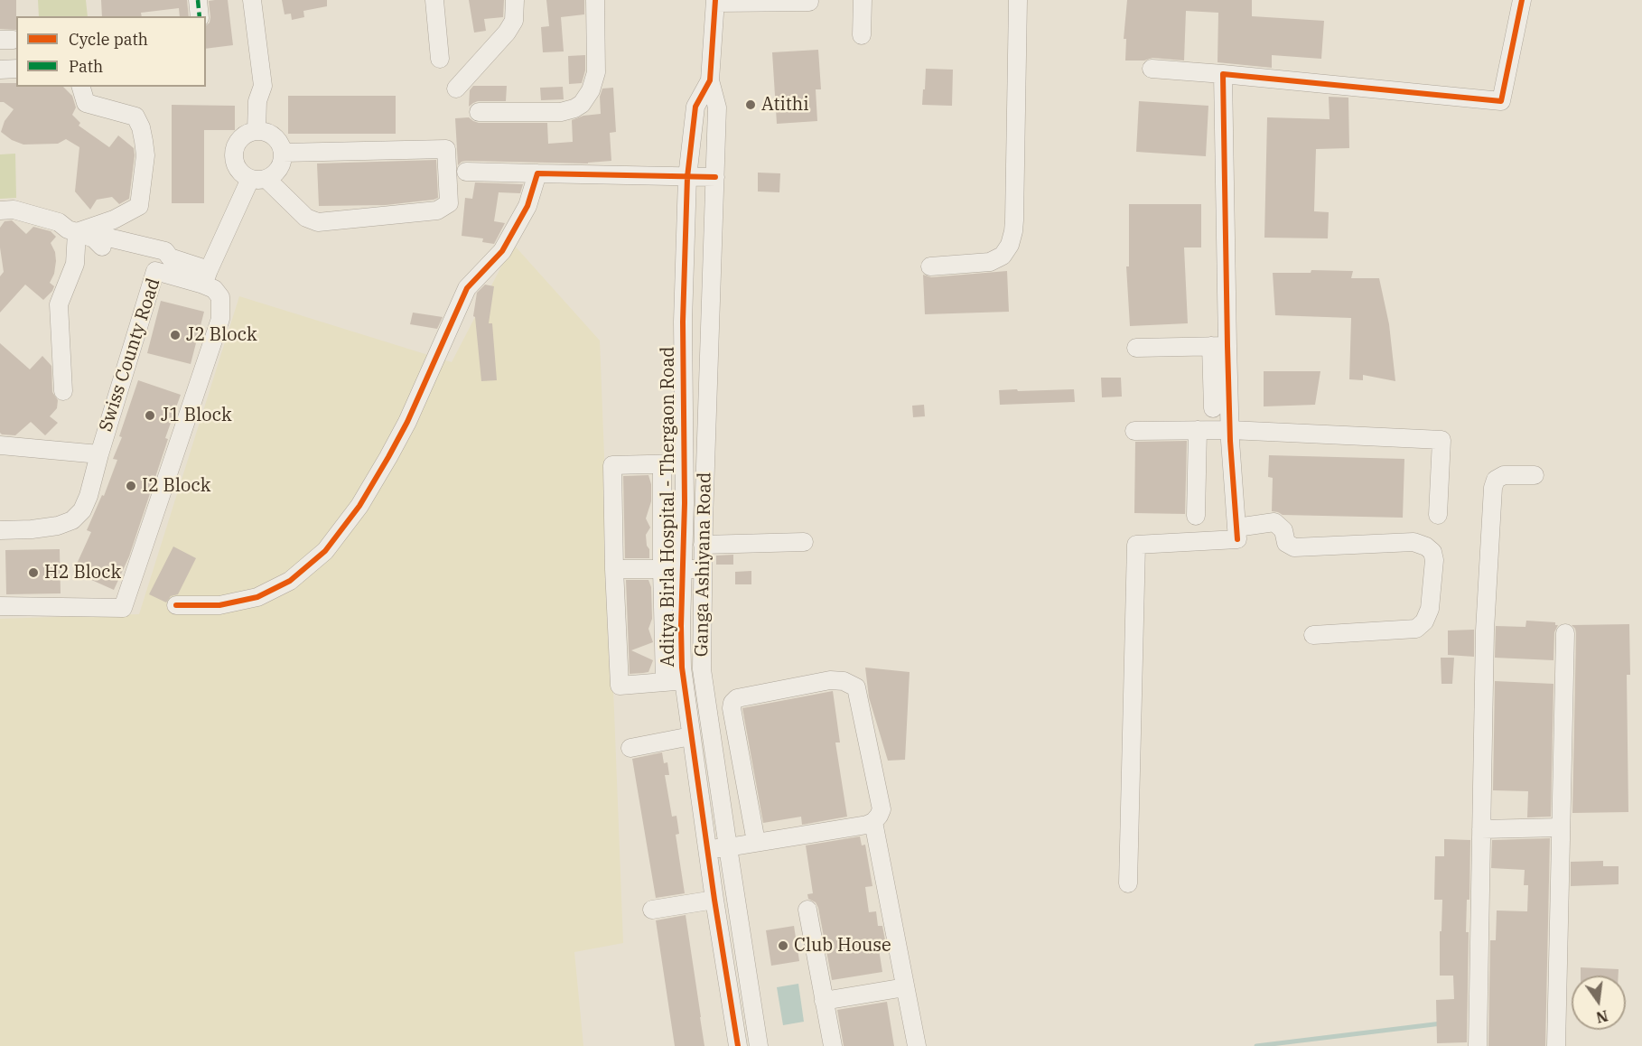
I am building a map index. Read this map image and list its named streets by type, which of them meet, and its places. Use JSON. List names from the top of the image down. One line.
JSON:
{"streets":{"street":["Swiss County Road","Aditya Birla Hospital - Thergaon Road","Ganga Ashiyana Road"]},"crossings":[["Aditya Birla Hospital - Thergaon Road","Ganga Ashiyana Road"]],"places":["Atithi","J2 Block","J1 Block","I2 Block","H2 Block","Club House"],"legend":["Cycle path","Path"],"north":"bottom"}
